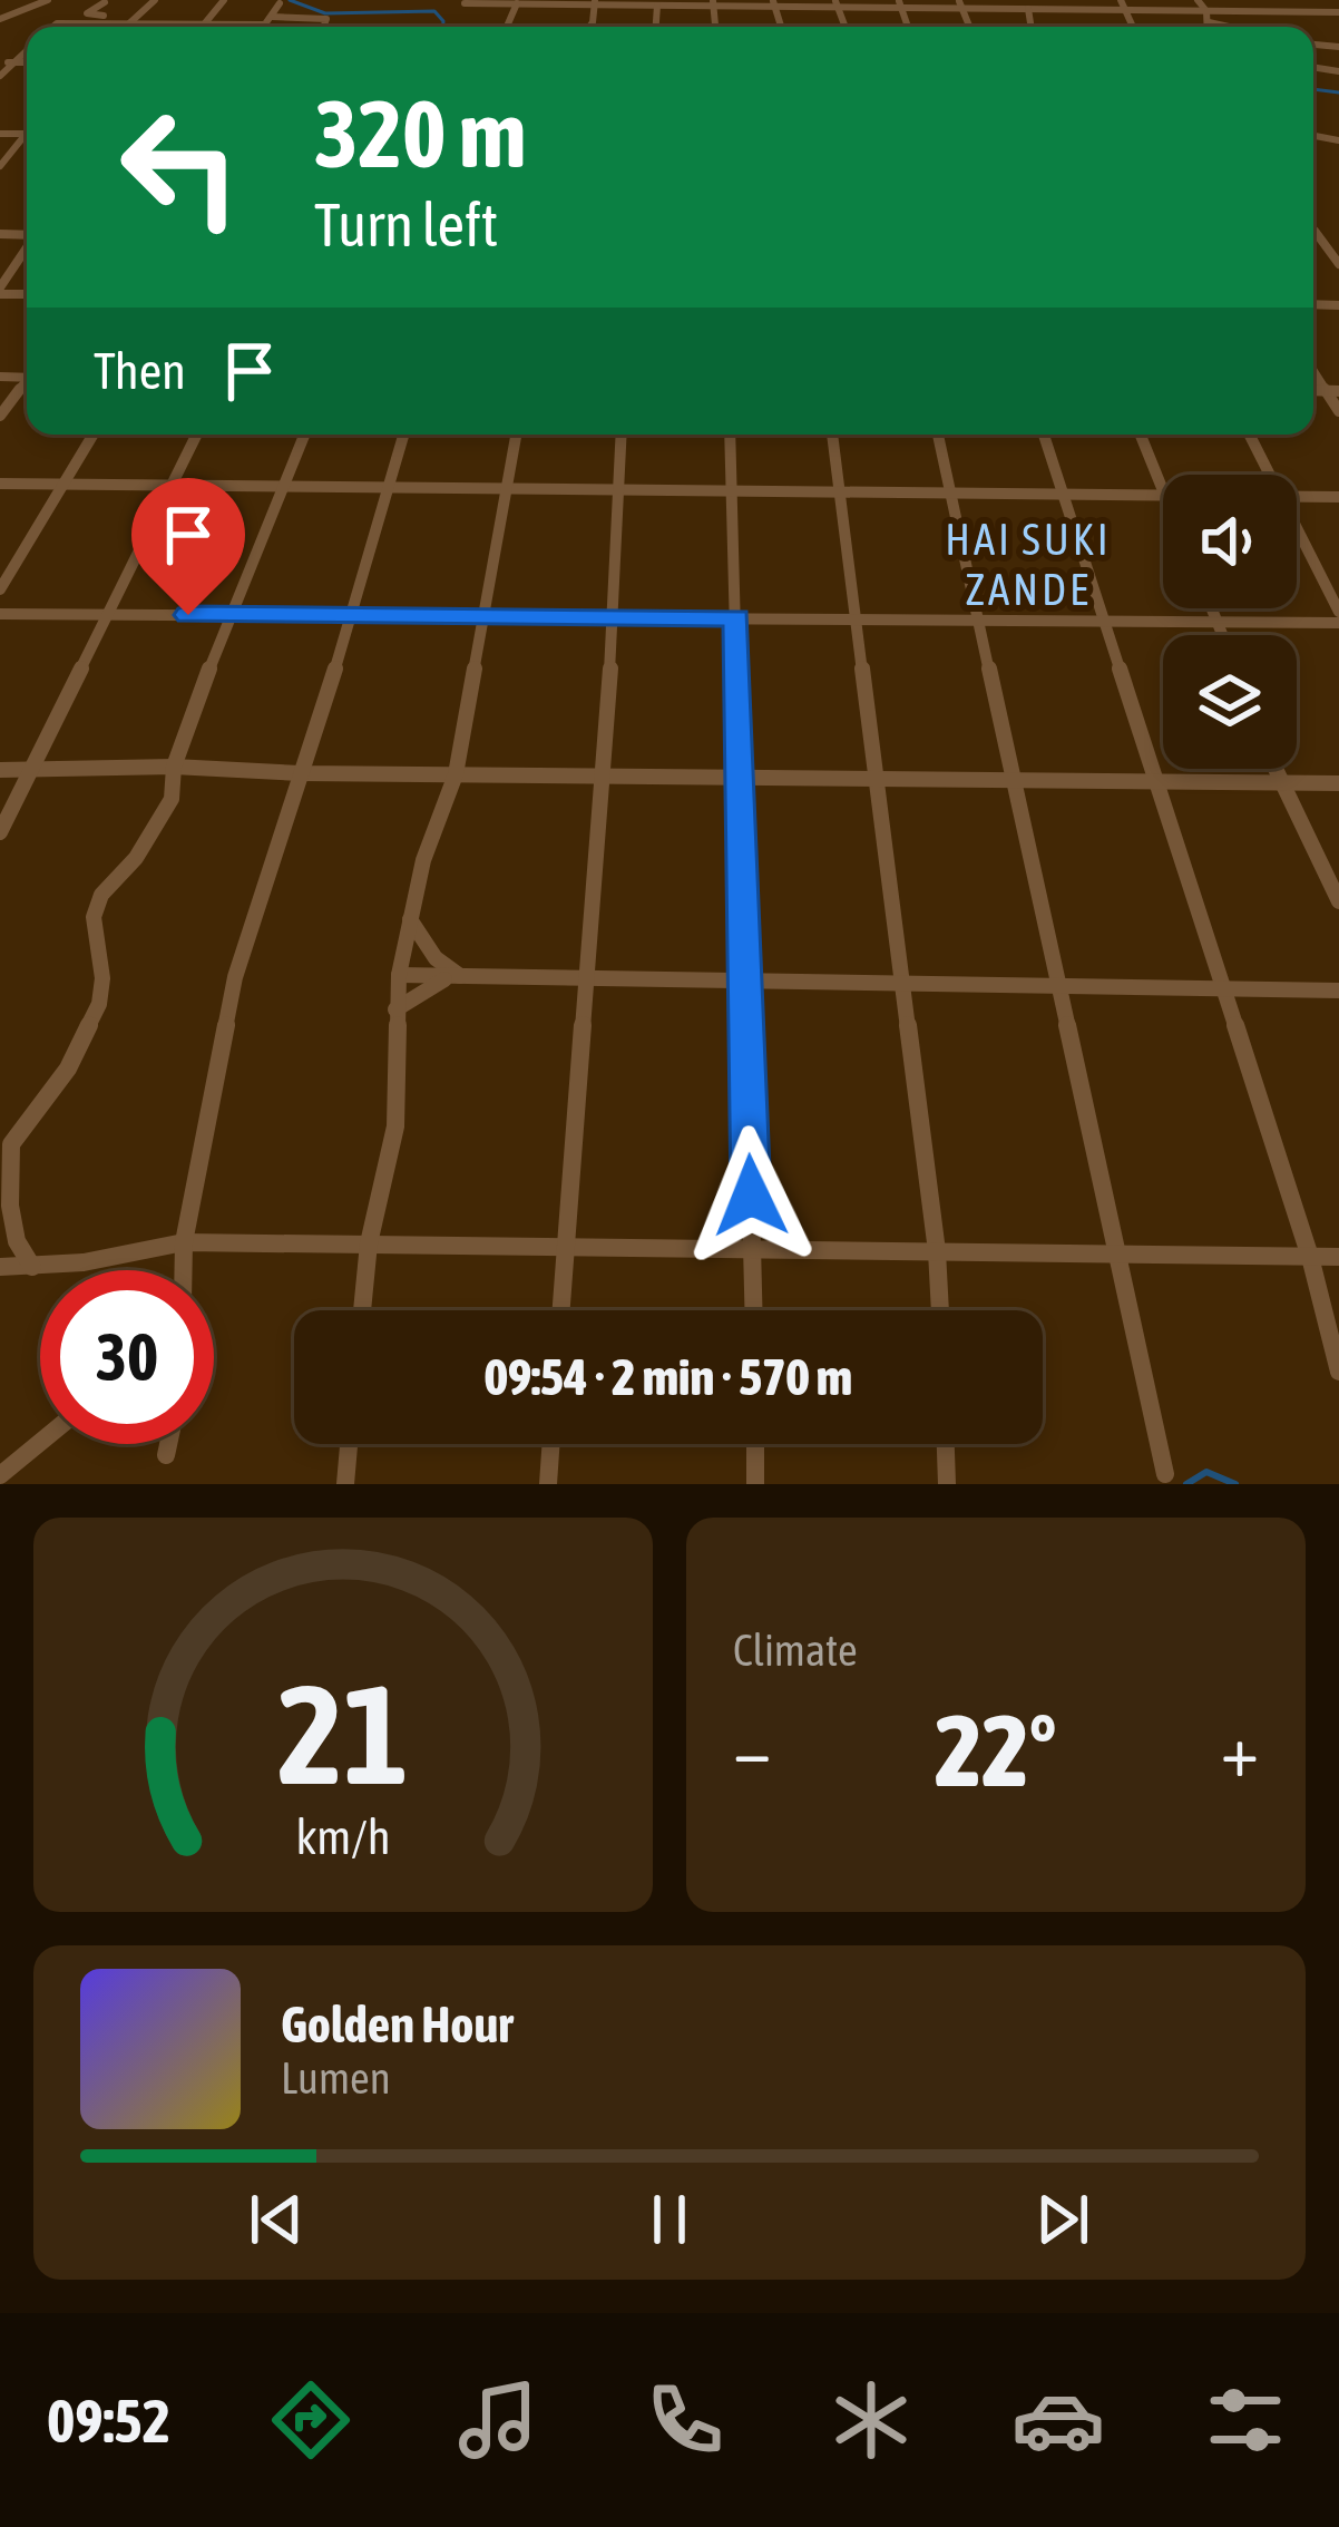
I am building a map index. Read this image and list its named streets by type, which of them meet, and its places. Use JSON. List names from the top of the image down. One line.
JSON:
{"districts":["HAI SUKI ZANDE"],"page":{"turn":["320 m","Turn left"],"then":"Then","limit":"30","trip":"09:54 · 2 min · 570 m","tile":"Climate","heat":["−","22°","+"],"song":["Golden Hour","Lumen"],"tabs":"09:52","gauge":["21","km/h"]}}
